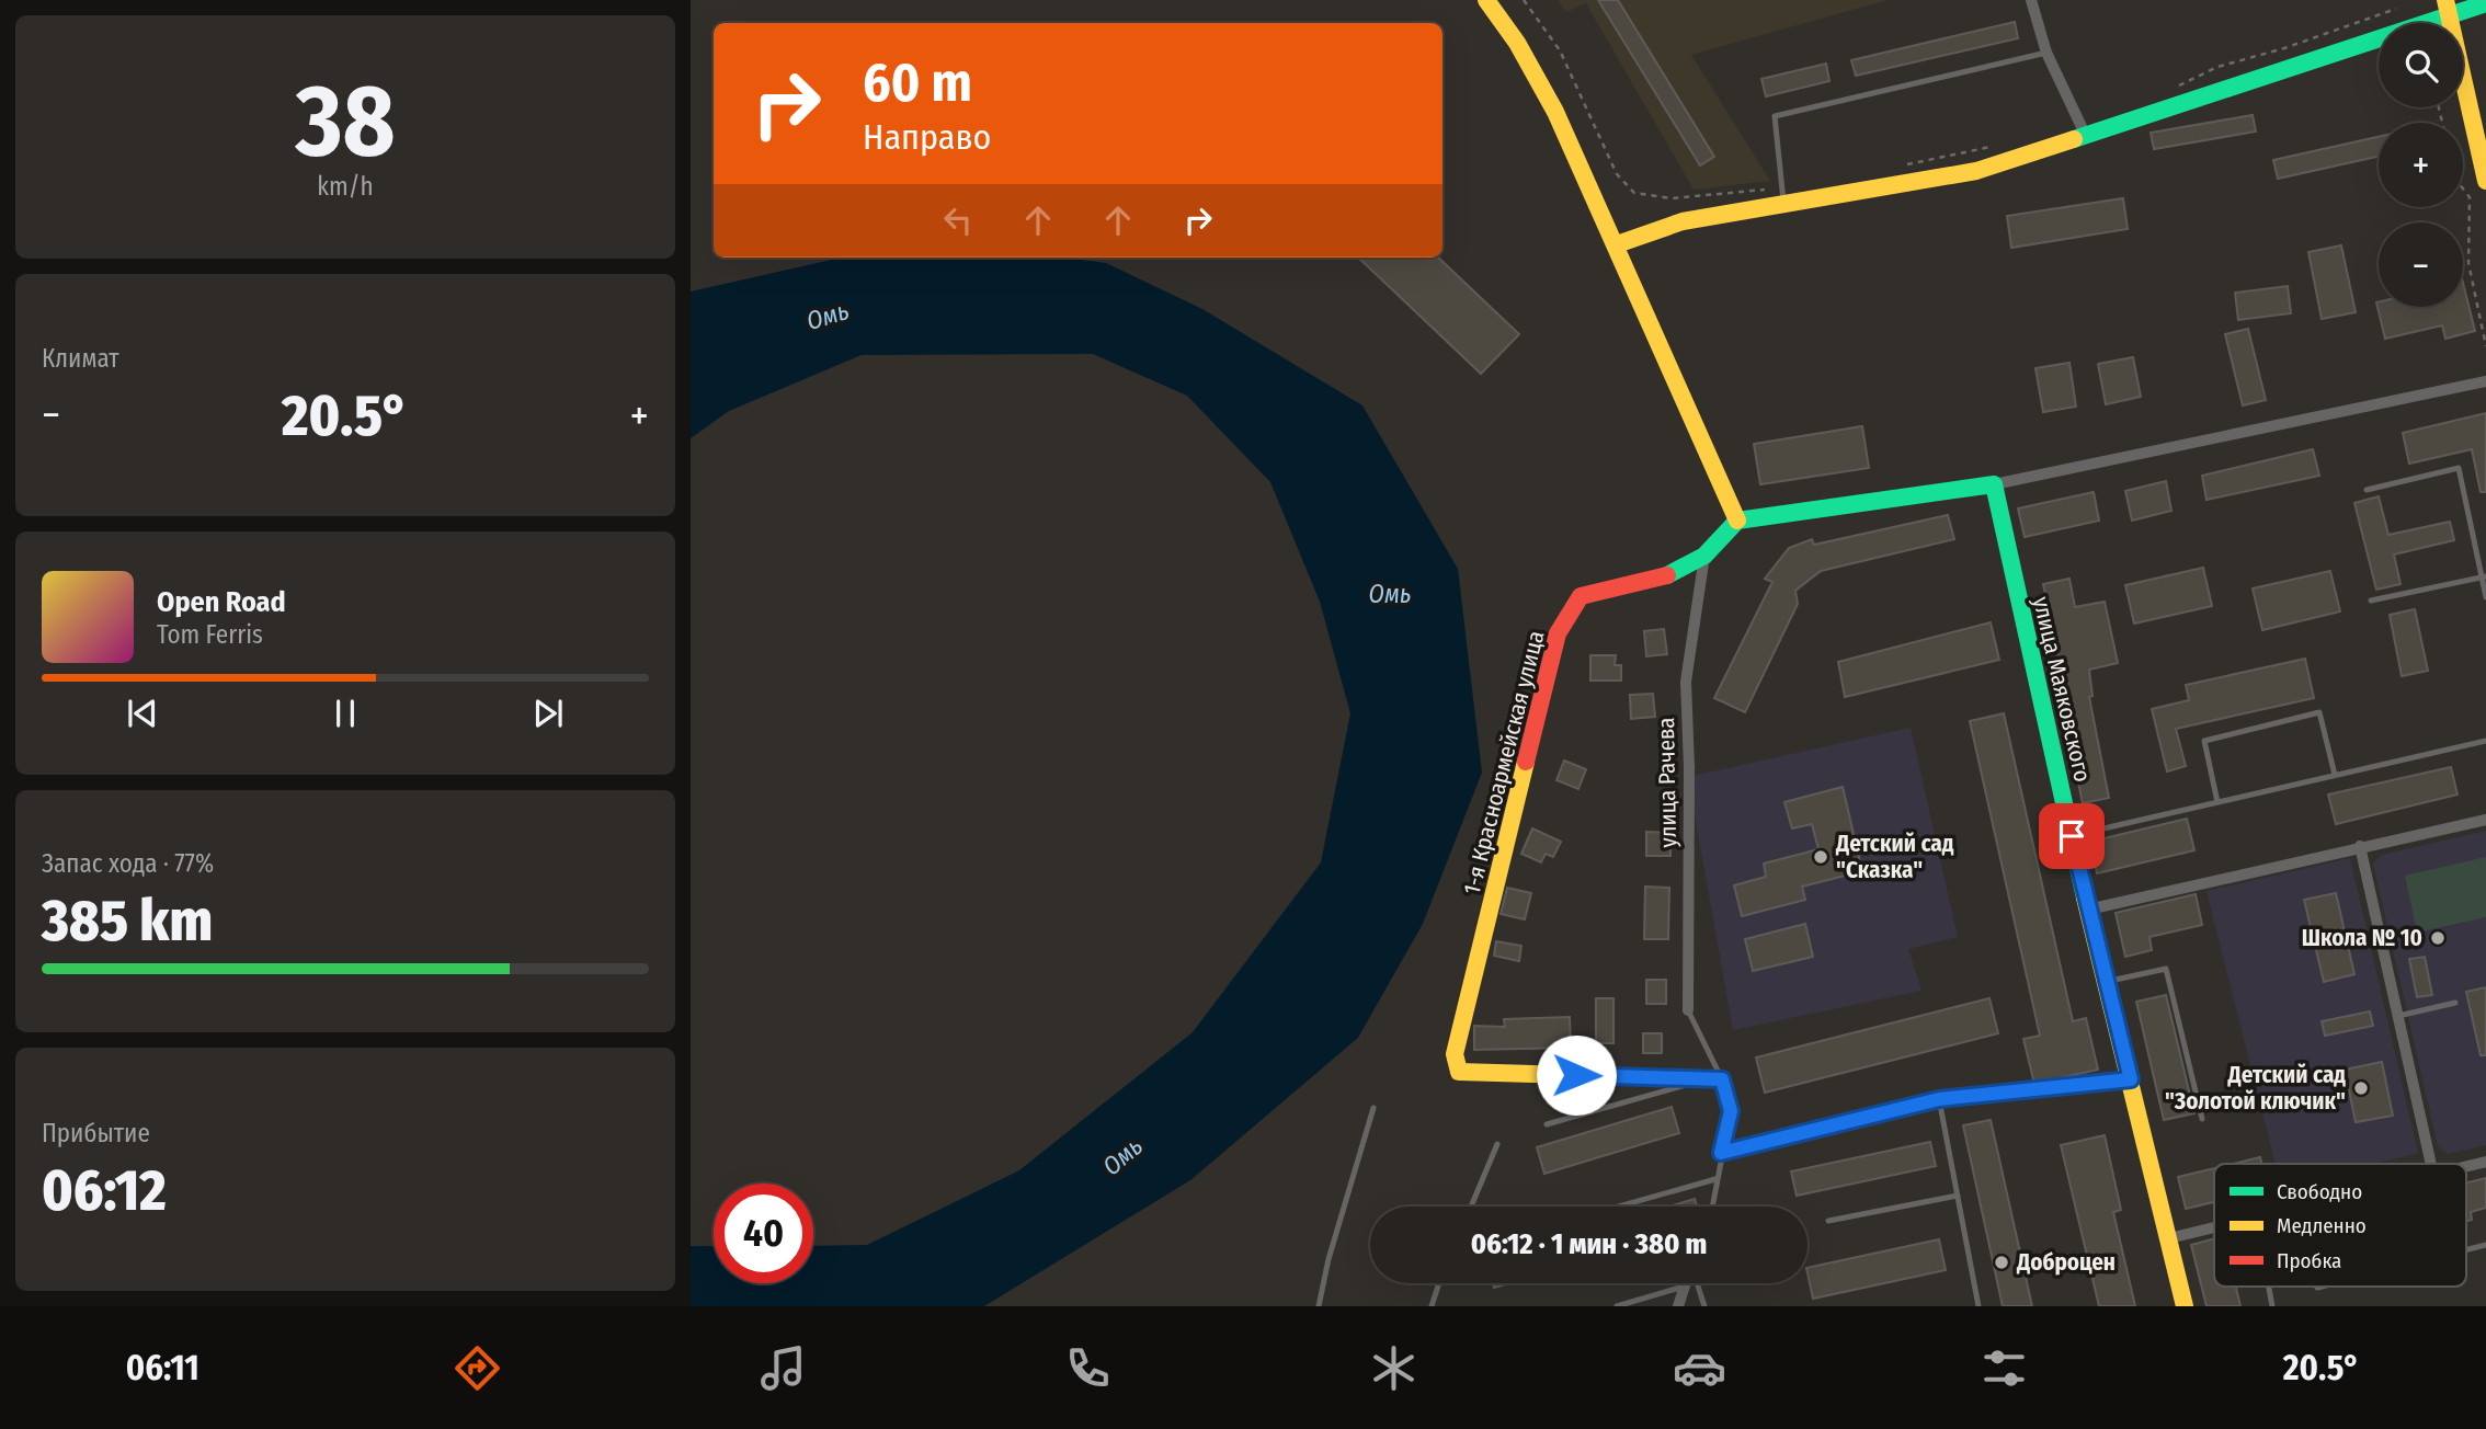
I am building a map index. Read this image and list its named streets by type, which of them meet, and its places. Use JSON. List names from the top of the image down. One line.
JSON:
{"streets":{"street":["улица Маяковского","1-я Красноармейская улица","улица Рачева"]},"crossings":[["1-я Красноармейская улица","улица Рачева"]],"water":["Омь"],"places":["Детский сад \"Сказка\"","Школа № 10","Детский сад \"Золотой ключик\"","Доброцен"],"legend":["Свободно","Медленно","Пробка"],"page":{"tile":[["38","km/h"],"Климат",["Запас хода · 77%","385 km"],["Прибытие","06:12"]],"map_buttons":["+","−"],"turn":["60 m","Направо"],"heat":["−","20.5°","+"],"song":["Open Road","Tom Ferris"],"limit":"40","trip":"06:12 · 1 мин · 380 m","tabs":["06:11","20.5°"]}}
